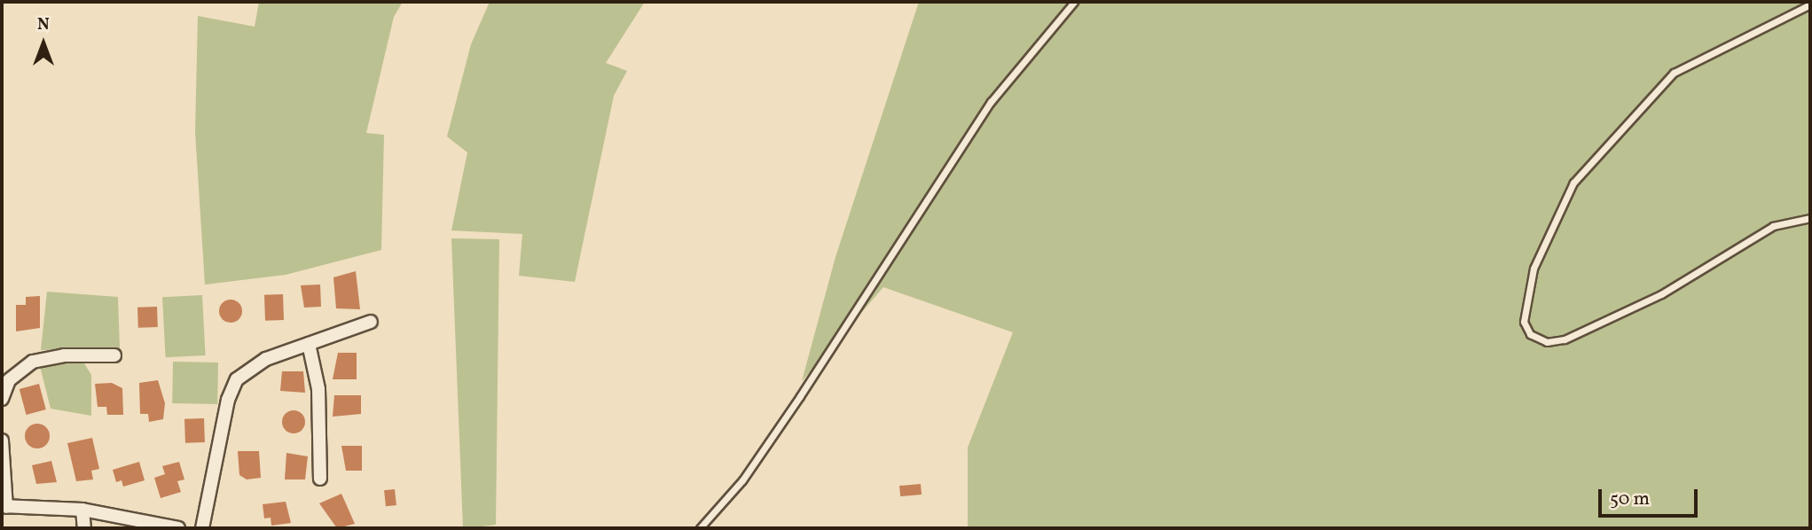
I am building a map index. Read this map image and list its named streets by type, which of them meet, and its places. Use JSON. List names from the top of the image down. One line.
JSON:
{"scale_bar":"50 m","north":"top"}
